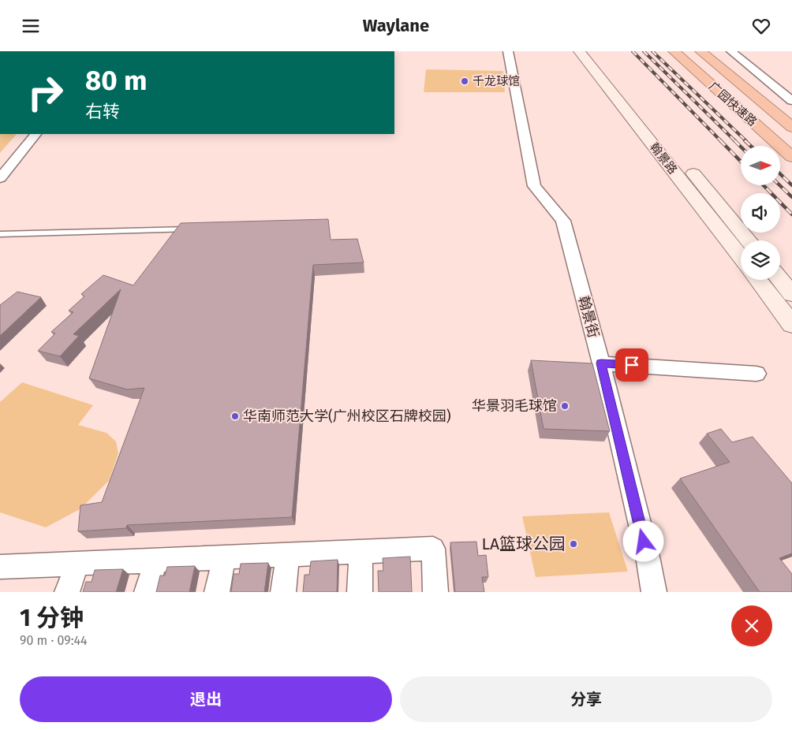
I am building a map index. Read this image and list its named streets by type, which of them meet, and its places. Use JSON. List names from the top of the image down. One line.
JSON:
{"streets":{"highway":["广园快速路"],"street":["翰景路","翰景街"]},"places":["千龙球馆","华景羽毛球馆","华南师范大学(广州校区石牌校园)","LA篮球公园"],"north":"right","page":{"header":"Waylane","turn":["80 m","右转"],"heading":["1 分钟","90 m · 09:44"],"buttons":["退出","分享"]}}
